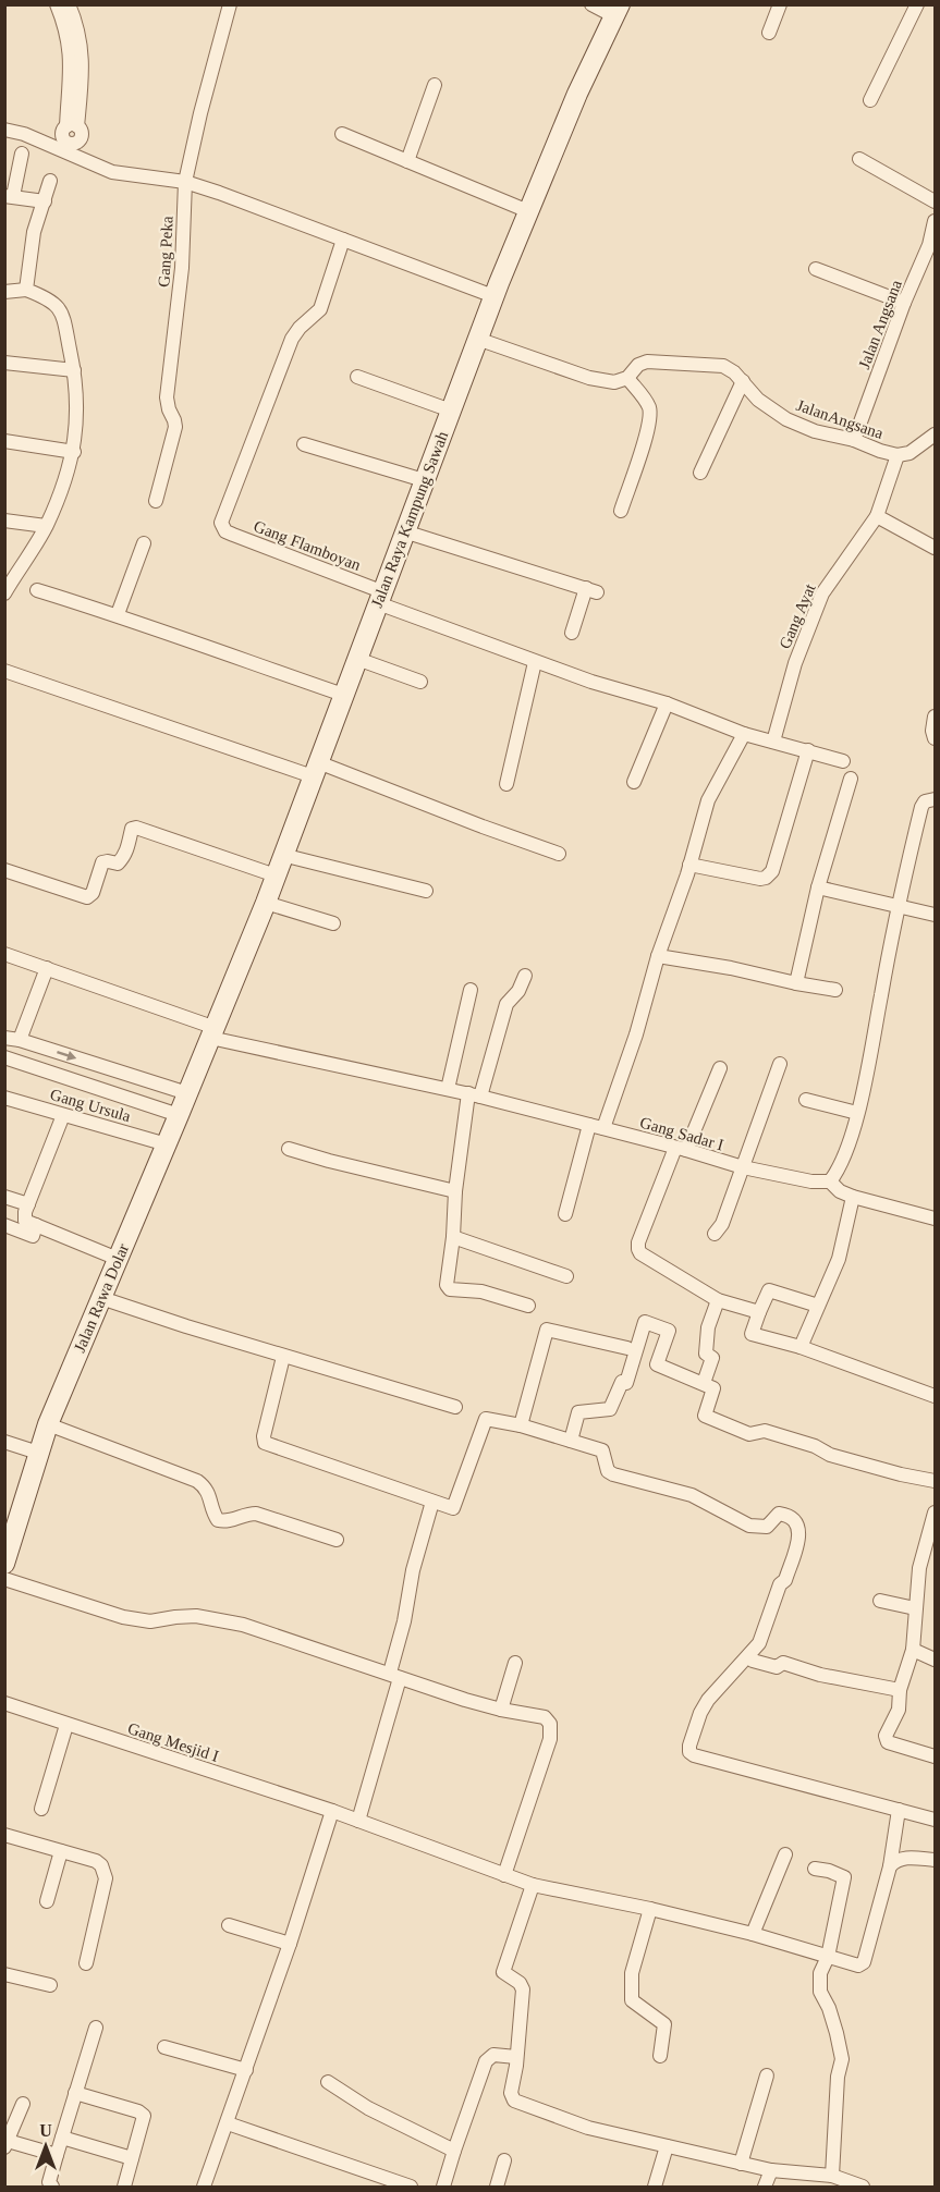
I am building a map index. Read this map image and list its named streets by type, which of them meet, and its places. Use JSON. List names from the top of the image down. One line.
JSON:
{"streets":{"street":["Gang Peka","Jalan Angsana","JalanAngsana","Jalan Raya Kampung Sawah","Gang Flamboyan","Gang Ayat","Gang Ursula","Gang Sadar I","Jalan Rawa Dolar","Gang Mesjid I"]},"crossings":[["Jalan Angsana","JalanAngsana"],["JalanAngsana","Jalan Raya Kampung Sawah"],["JalanAngsana","Gang Ayat"],["Jalan Raya Kampung Sawah","Gang Flamboyan"],["Jalan Raya Kampung Sawah","Gang Sadar I"],["Jalan Raya Kampung Sawah","Jalan Rawa Dolar"],["Gang Flamboyan","Gang Ayat"],["Gang Ursula","Jalan Rawa Dolar"],["Gang Sadar I","Jalan Rawa Dolar"]],"north":"top"}
